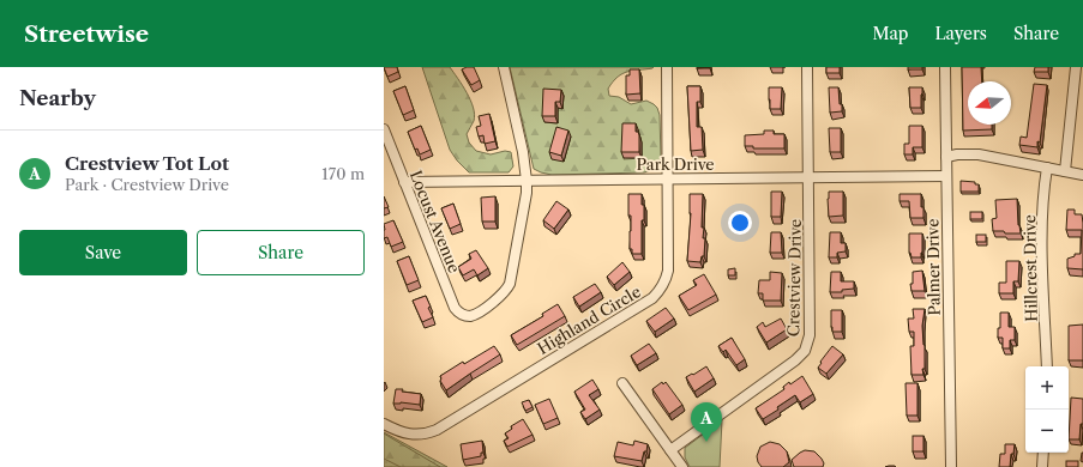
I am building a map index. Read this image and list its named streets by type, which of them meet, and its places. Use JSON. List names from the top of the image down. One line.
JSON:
{"streets":{"street":["Park Drive","Locust Avenue","Palmer Drive","Hillcrest Drive","Crestview Drive","Highland Circle"]},"crossings":[["Park Drive","Locust Avenue"],["Park Drive","Palmer Drive"],["Park Drive","Crestview Drive"],["Park Drive","Highland Circle"]],"north":"left","page":{"header":"Streetwise","nav":["Map","Layers","Share"],"heading":"Nearby","list":[{"mark":"A","name":"Crestview Tot Lot","note":"Park · Crestview Drive","value":"170 m"}],"buttons":["Save","Share"],"map_buttons":["+","−"],"pins":"A"}}
